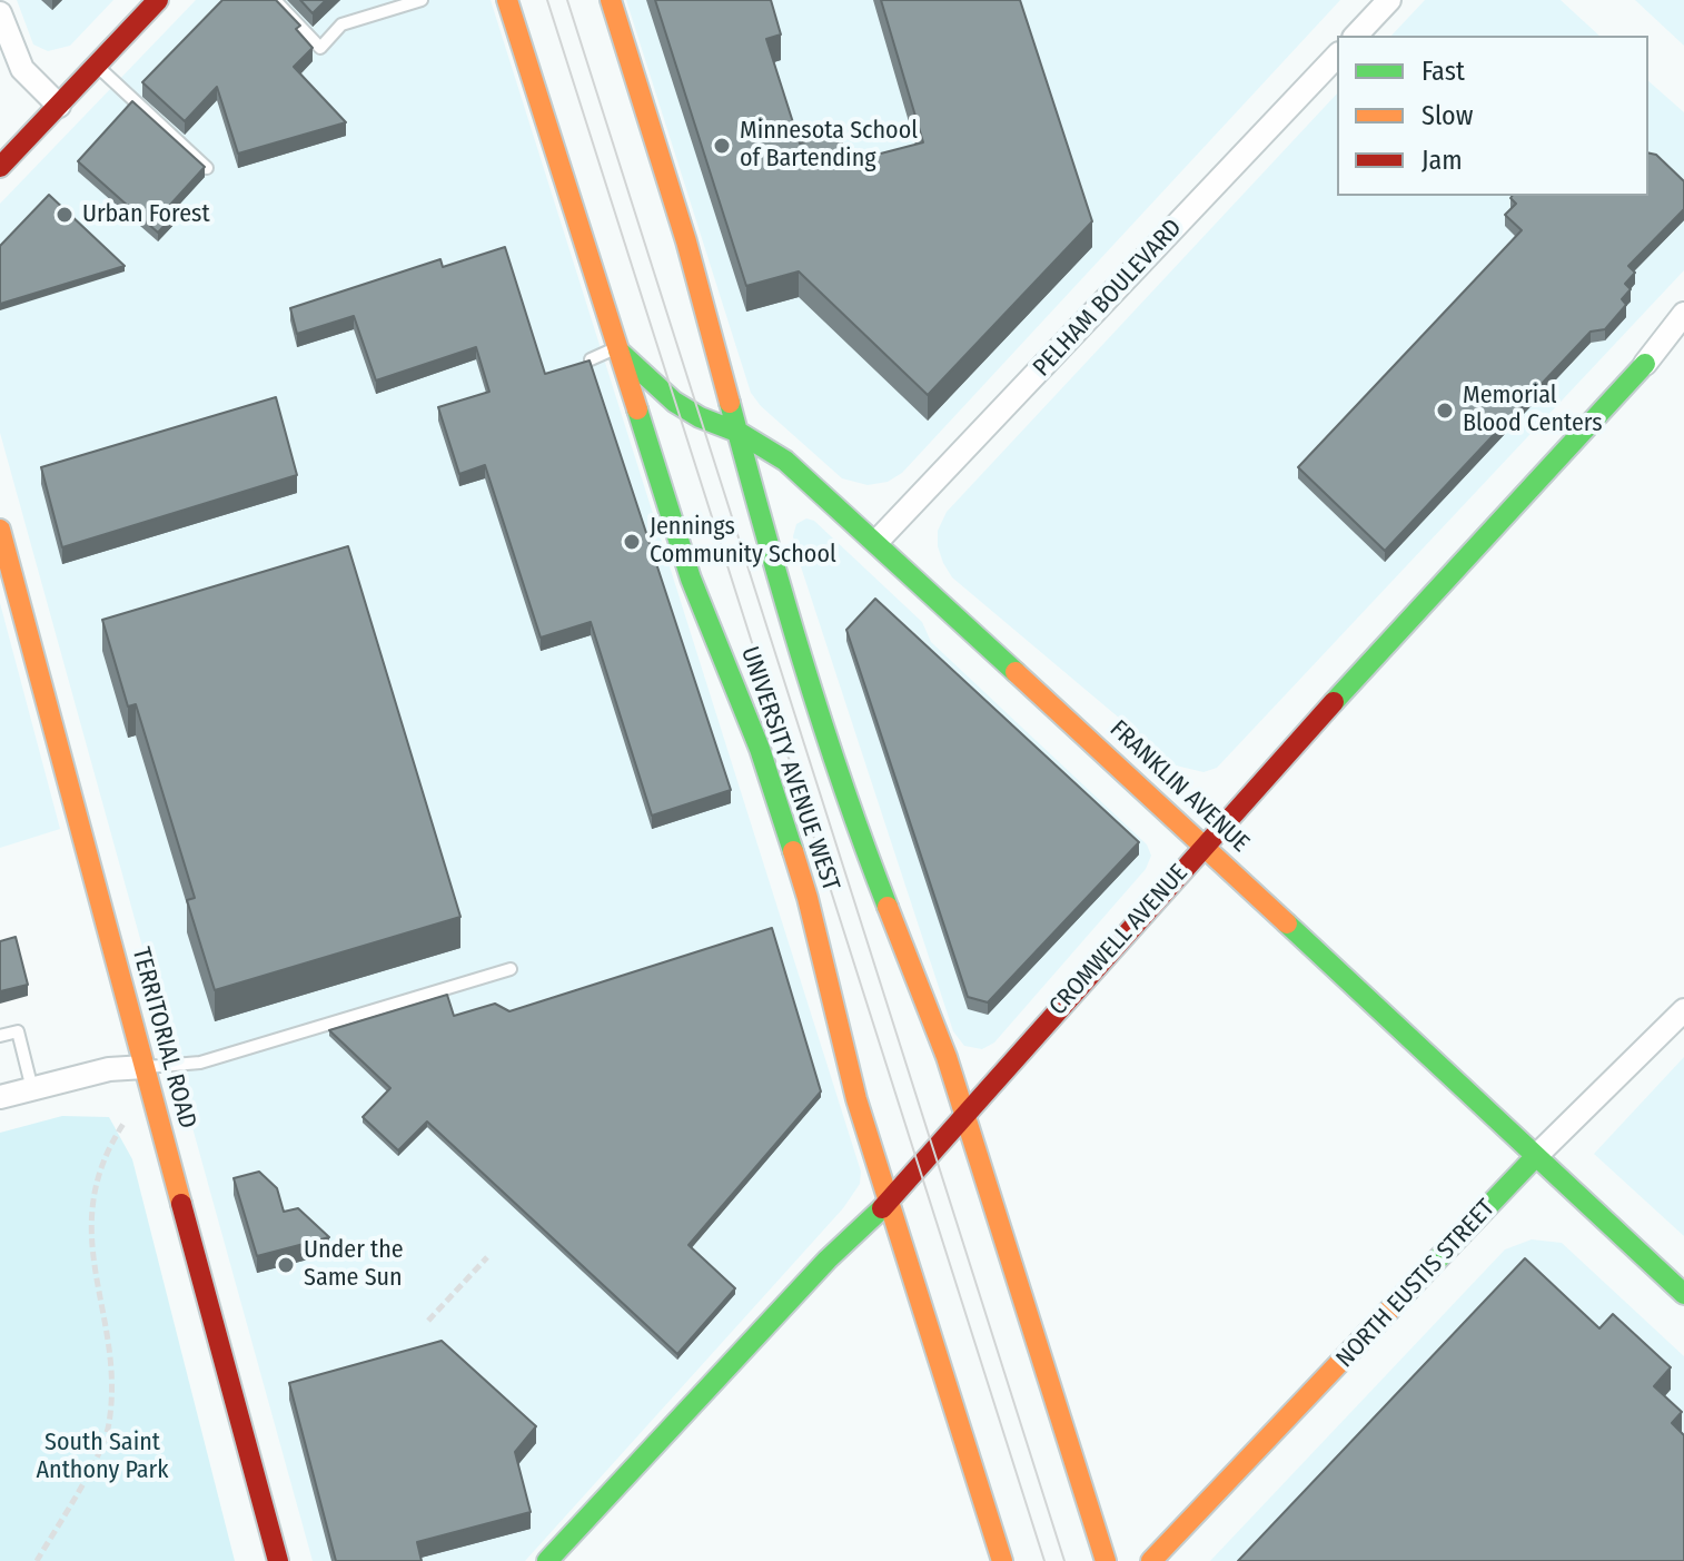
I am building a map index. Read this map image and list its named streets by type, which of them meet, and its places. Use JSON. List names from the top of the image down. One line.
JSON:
{"streets":{"main road":["UNIVERSITY AVENUE WEST","FRANKLIN AVENUE","CROMWELL AVENUE","TERRITORIAL ROAD","NORTH EUSTIS STREET"],"street":["PELHAM BOULEVARD"]},"crossings":[["PELHAM BOULEVARD","FRANKLIN AVENUE"],["UNIVERSITY AVENUE WEST","FRANKLIN AVENUE"],["UNIVERSITY AVENUE WEST","CROMWELL AVENUE"],["FRANKLIN AVENUE","CROMWELL AVENUE"],["FRANKLIN AVENUE","NORTH EUSTIS STREET"]],"parks":["South Saint Anthony Park"],"places":["Minnesota School of Bartending","Urban Forest","Memorial Blood Centers","Jennings Community School","Under the Same Sun"],"legend":["Fast","Slow","Jam"]}
